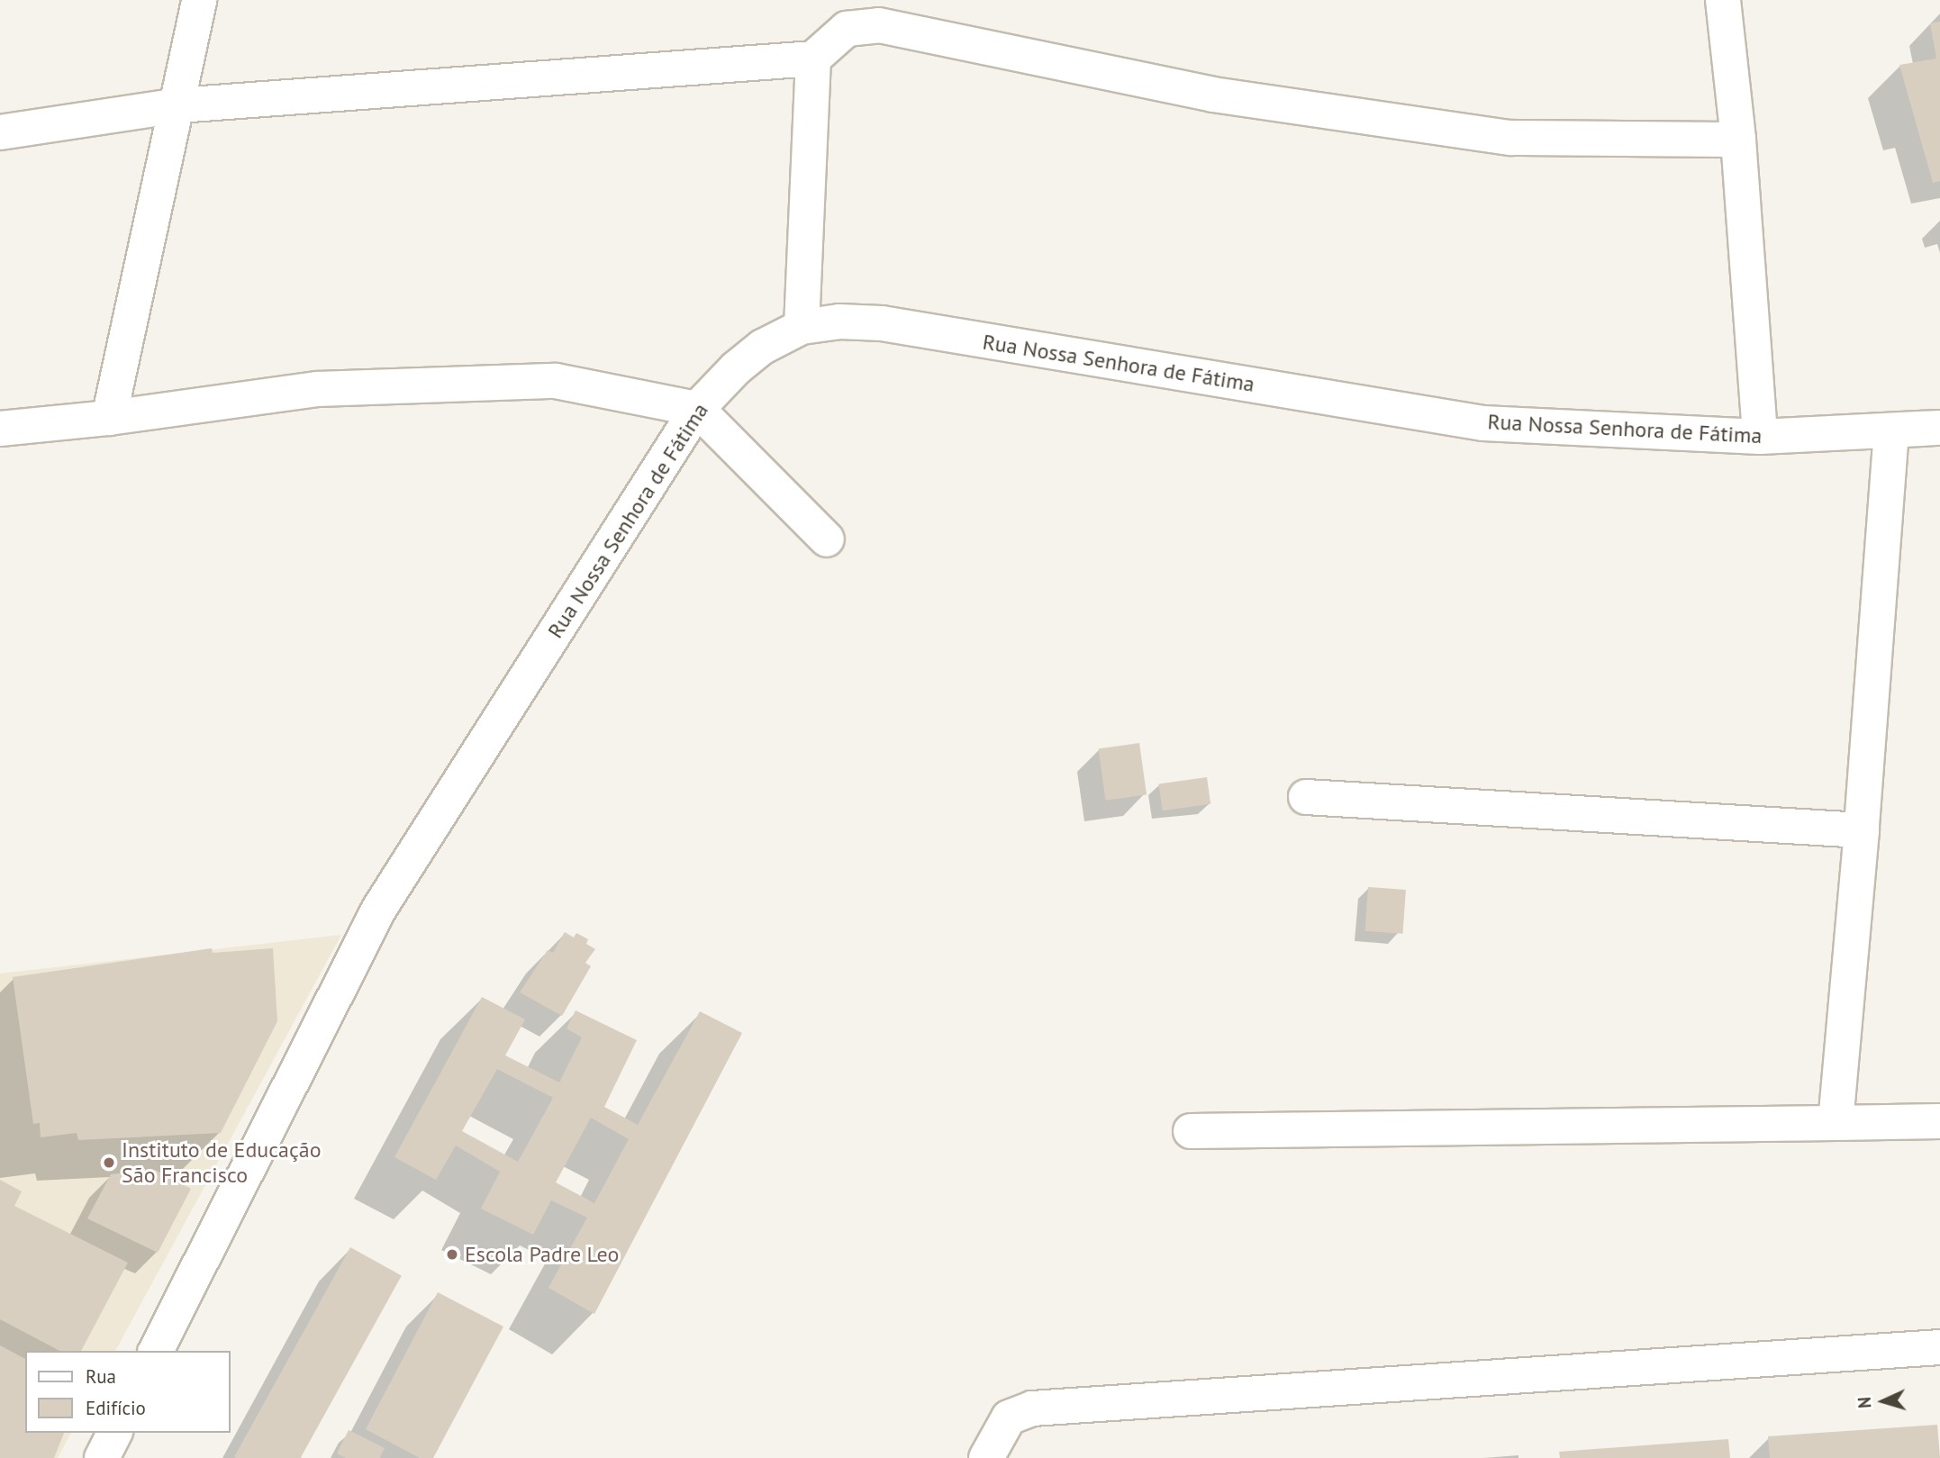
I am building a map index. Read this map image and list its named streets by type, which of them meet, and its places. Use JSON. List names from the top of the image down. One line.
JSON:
{"streets":{"street":["Rua Nossa Senhora de Fátima"]},"places":["Instituto de Educação São Francisco","Escola Padre Leo"],"legend":["Rua","Edifício"],"north":"left"}
